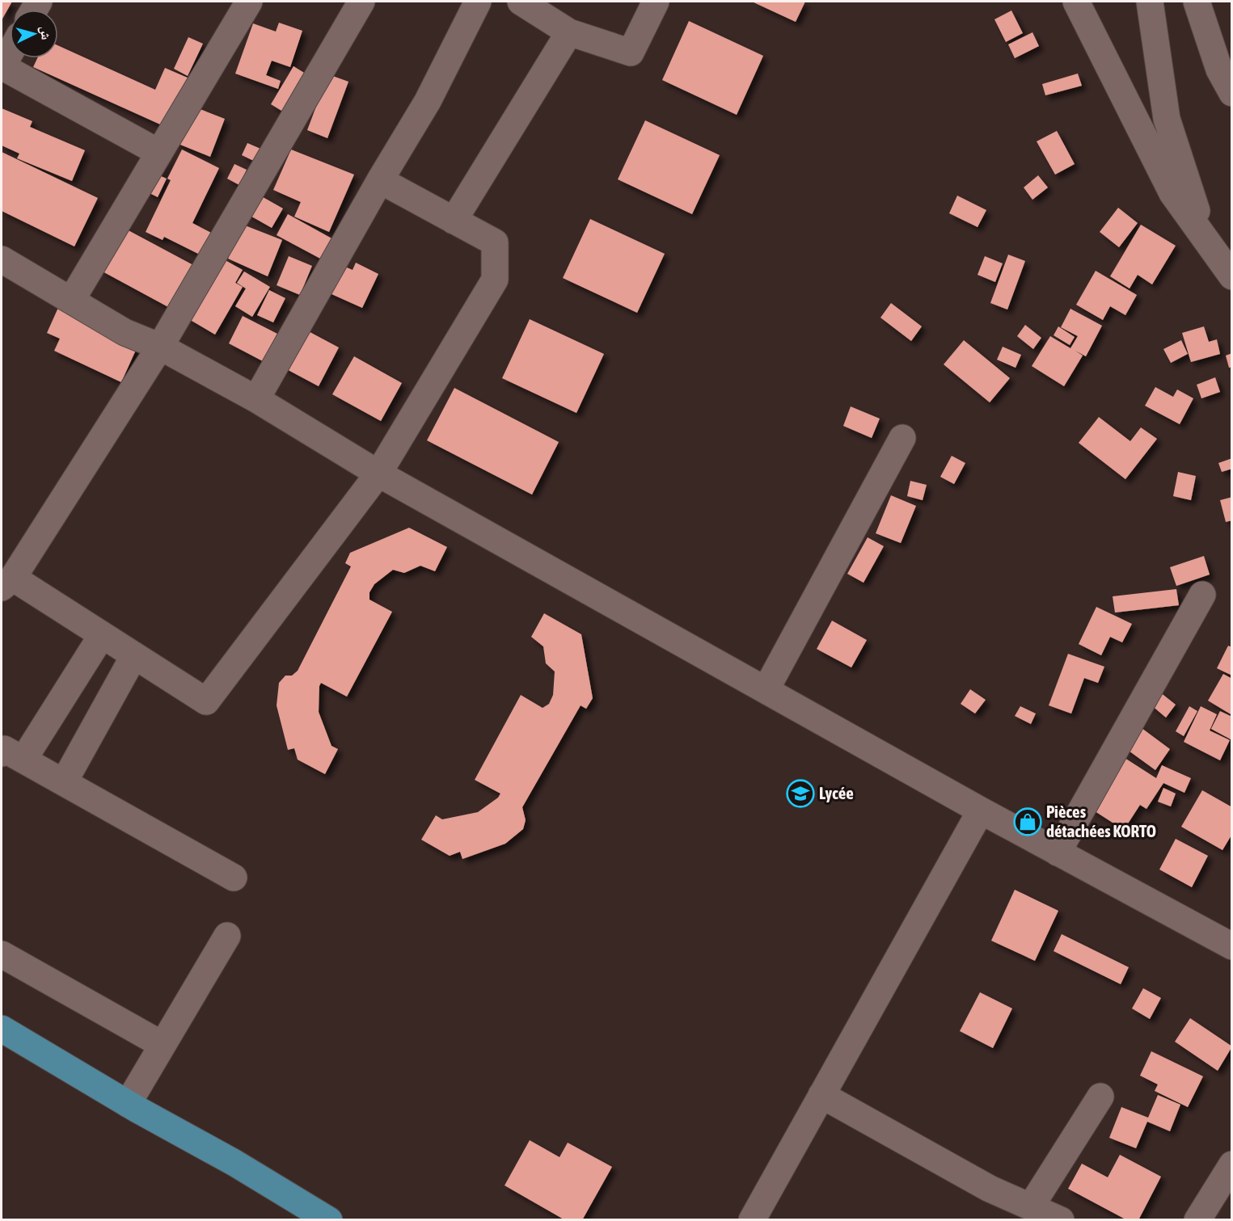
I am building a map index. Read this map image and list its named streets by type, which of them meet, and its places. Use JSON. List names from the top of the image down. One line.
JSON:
{"places":{"school or university":["Lycée"],"shop":["Pièces détachées KORTO"]},"north":"right"}
